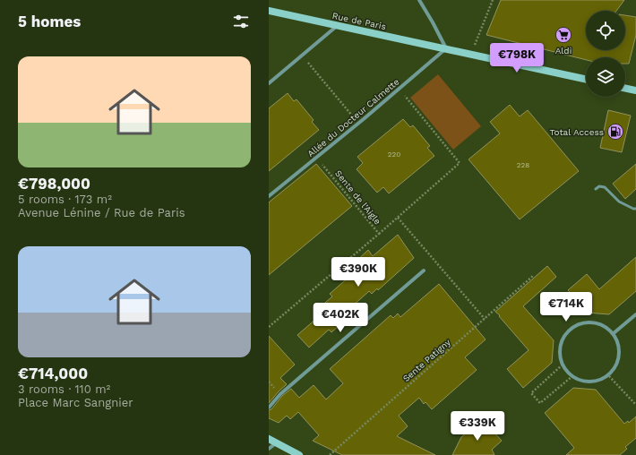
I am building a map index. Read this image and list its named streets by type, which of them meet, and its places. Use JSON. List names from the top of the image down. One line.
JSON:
{"streets":{"main road":["Rue de Paris"],"street":["Allée du Docteur Calmette"],"path":["Sente de l'Aigle","Sente Patigny"]},"crossings":[["Rue de Paris","Allée du Docteur Calmette"],["Allée du Docteur Calmette","Sente de l'Aigle"]],"places":{"supermarket":["Aldi"],"fuel station":["Total Access"]},"house_numbers":["220","228"],"page":{"heading":"5 homes","list":[{"name":"€798,000","note":"5 rooms · 173 m² · Avenue Lénine / Rue de Paris"},{"name":"€714,000","note":"3 rooms · 110 m² · Place Marc Sangnier"}],"price":["€798K","€390K","€714K","€402K","€339K"]}}
